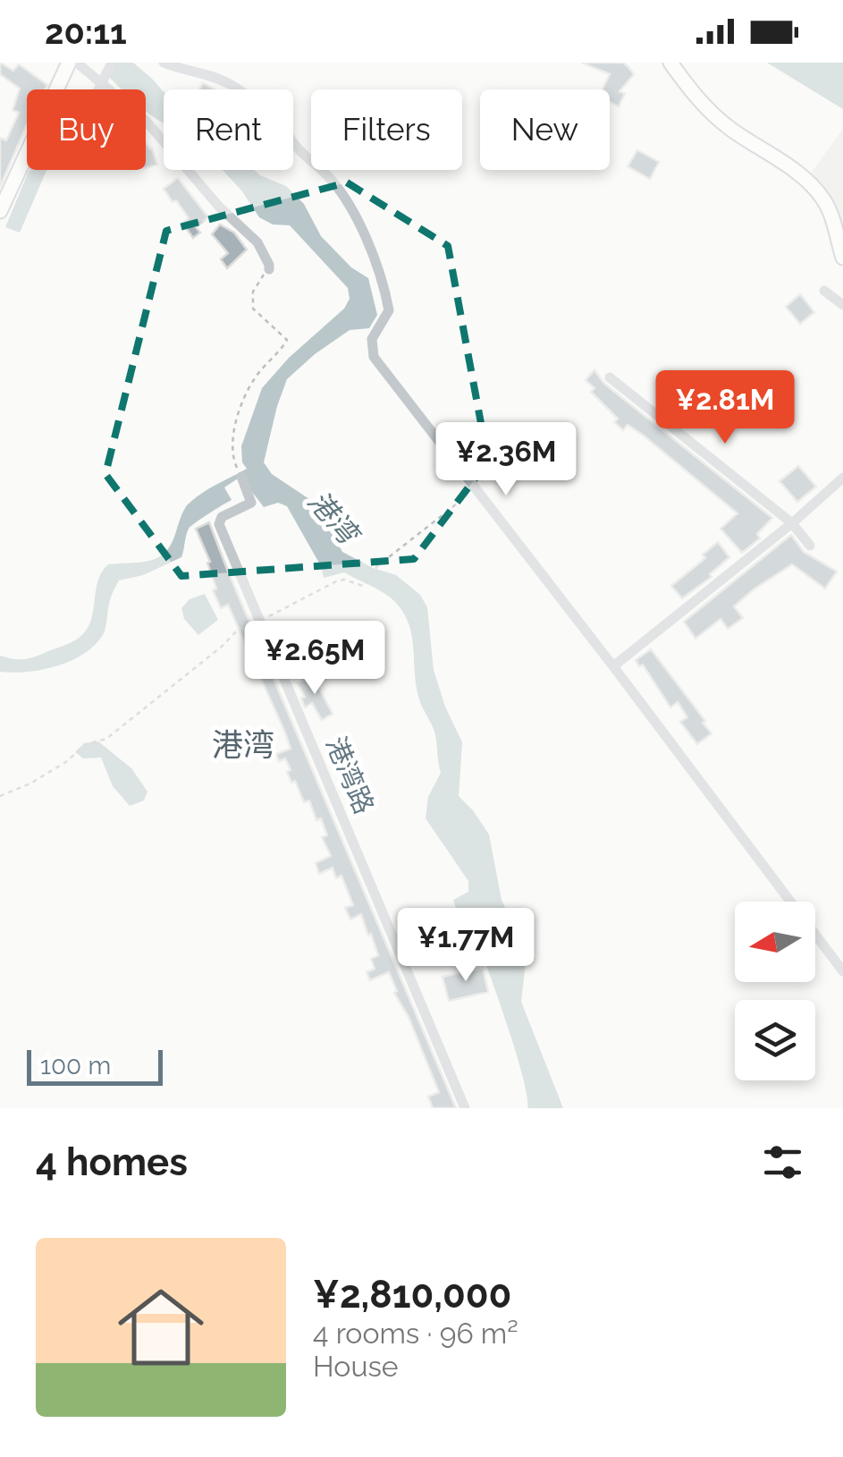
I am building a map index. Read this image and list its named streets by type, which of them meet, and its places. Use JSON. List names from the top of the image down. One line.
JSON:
{"streets":{"street":["港湾路"]},"districts":["港湾"],"water":["港湾"],"scale_bar":"100 m","north":"left","page":{"status":"20:11","chip":["Buy","Rent","Filters","New"],"price":["¥2.81M","¥2.36M","¥2.65M","¥1.77M"],"scale":"100 m","heading":"4 homes","list":[{"name":"¥2,810,000","note":"4 rooms · 96 m² · House"}]}}
